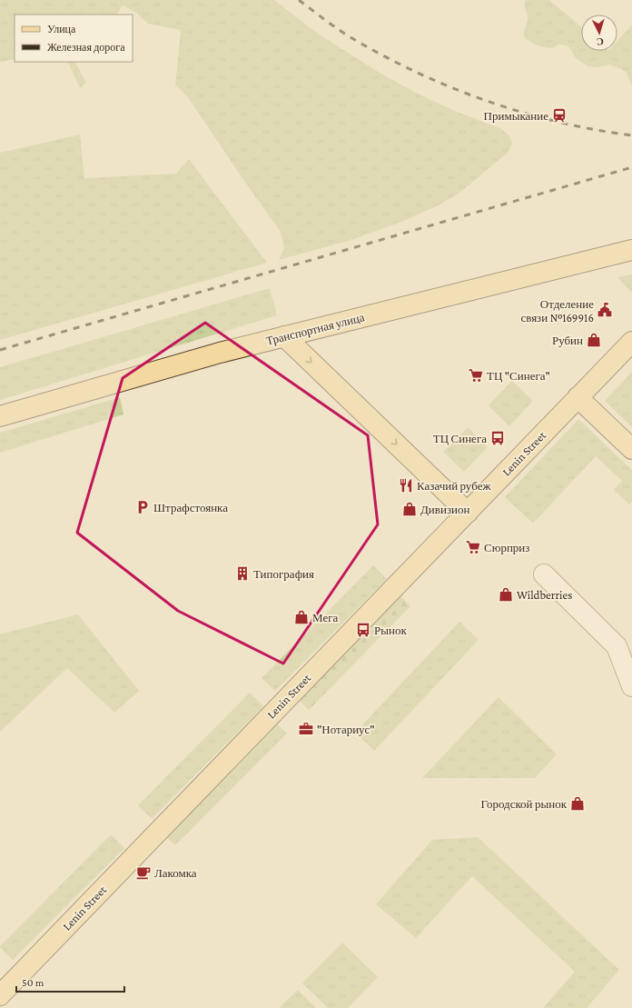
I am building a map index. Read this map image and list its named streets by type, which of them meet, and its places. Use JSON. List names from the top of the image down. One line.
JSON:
{"streets":{"main road":["Транспортная улица","Lenin Street"]},"places":{"station":["Примыкание"],"public building":["Отделение связи №169916"],"shop":["Рубин","Дивизион","Wildberries","Мега","Городской рынок"],"supermarket":["ТЦ \"Синега\"","Сюрприз"],"bus stop":["ТЦ Синега","Рынок"],"restaurant":["Казачий рубеж"],"parking":["Штрафстоянка"],"building":["Типография"],"office":["\"Нотариус\""],"cafe":["Лакомка"]},"legend":["Улица","Железная дорога"],"scale_bar":"50 m","north":"bottom"}
